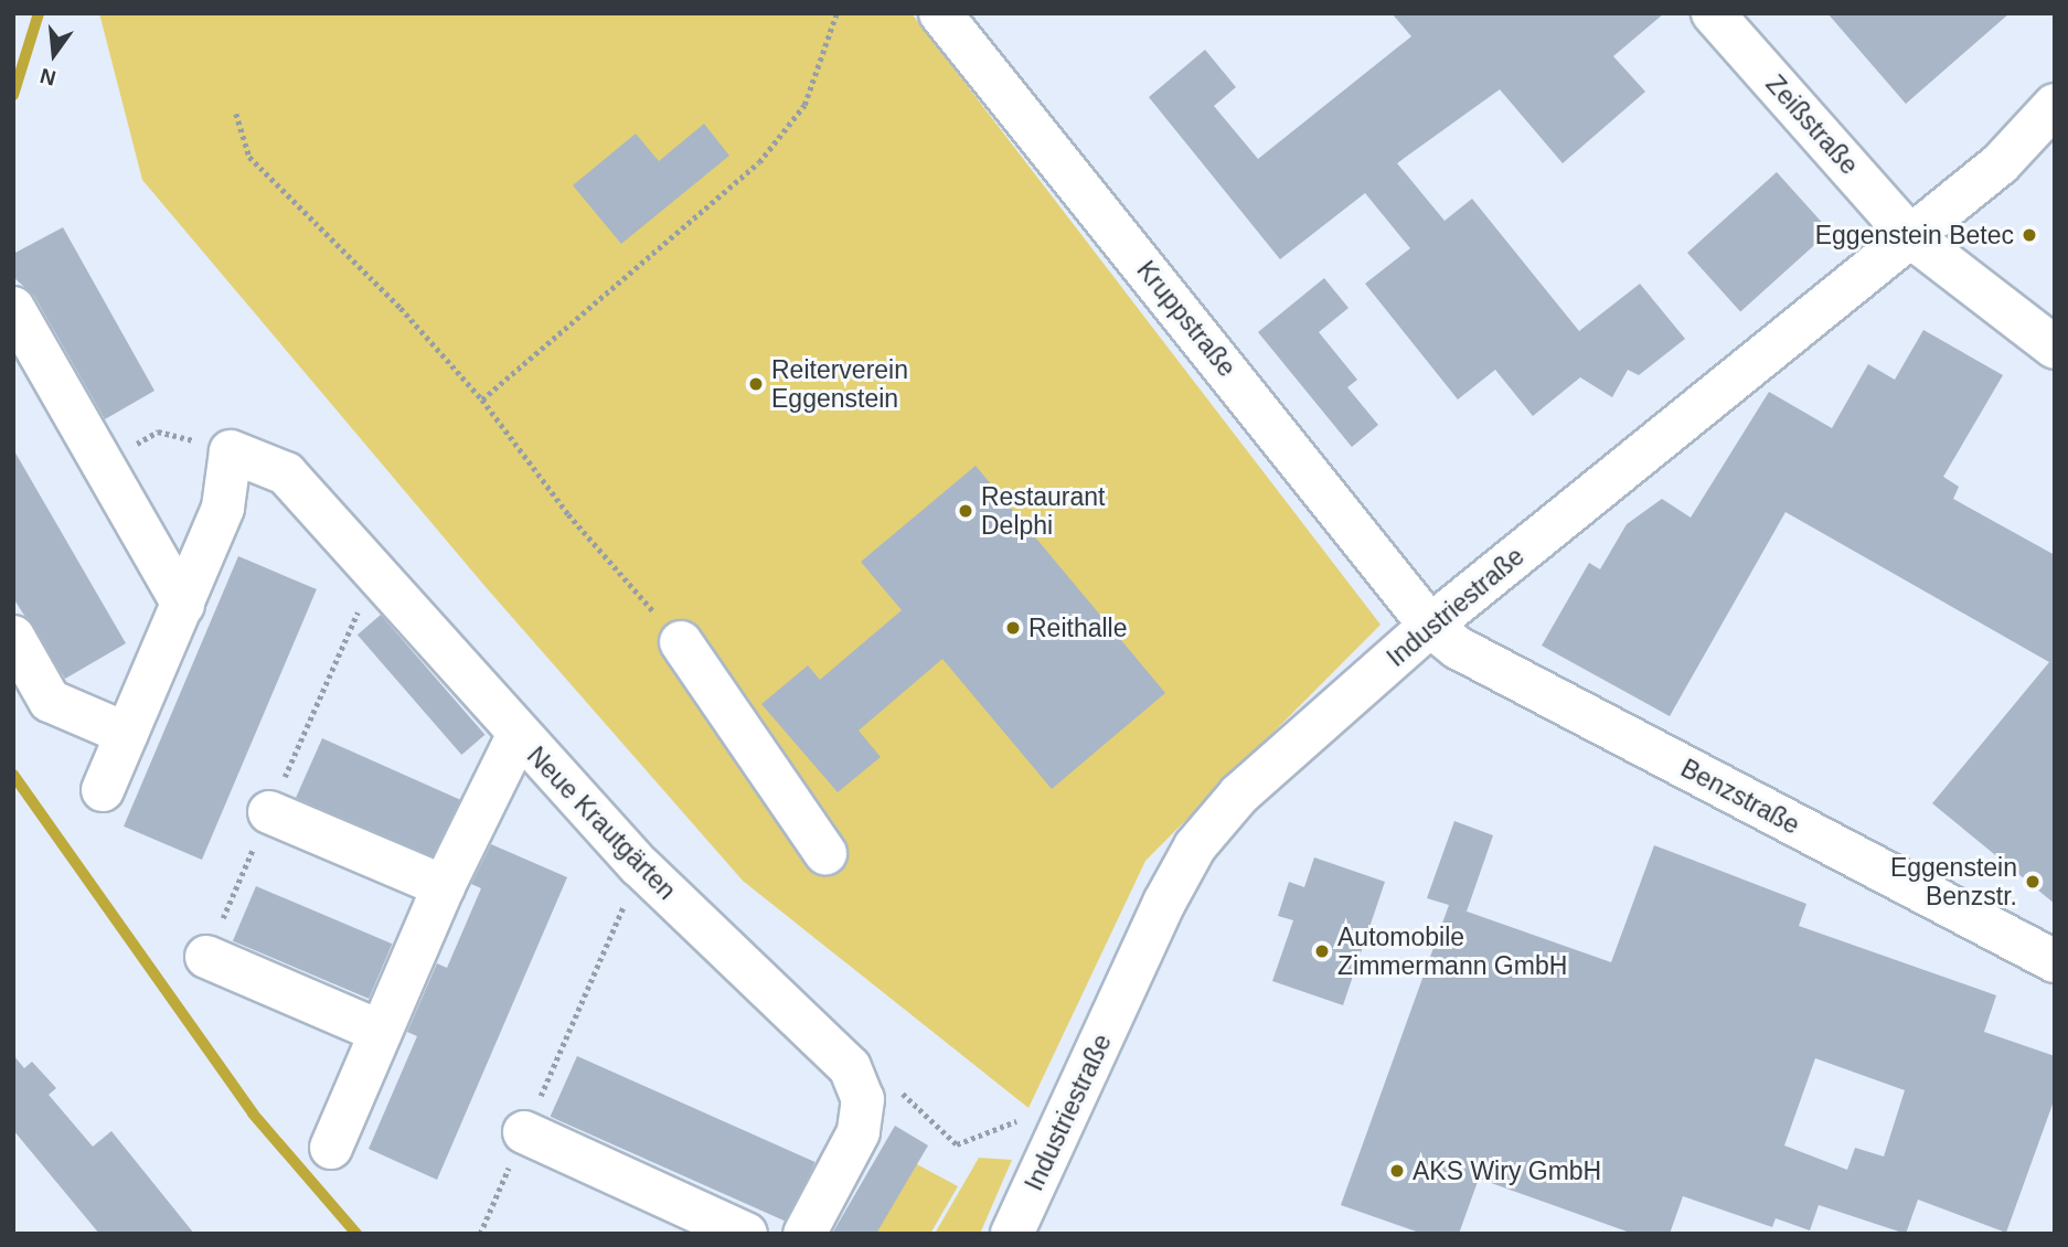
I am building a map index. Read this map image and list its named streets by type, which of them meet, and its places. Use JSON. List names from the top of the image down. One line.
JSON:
{"streets":{"street":["Zeißstraße","Kruppstraße","Industriestraße","Benzstraße","Neue Krautgärten"]},"crossings":[["Zeißstraße","Industriestraße"],["Kruppstraße","Industriestraße"],["Kruppstraße","Benzstraße"],["Industriestraße","Benzstraße"]],"places":["Eggenstein Betec","Reiterverein Eggenstein","Restaurant Delphi","Reithalle","Eggenstein Benzstr.","Automobile Zimmermann GmbH","AKS Wiry GmbH"],"north":"bottom"}
